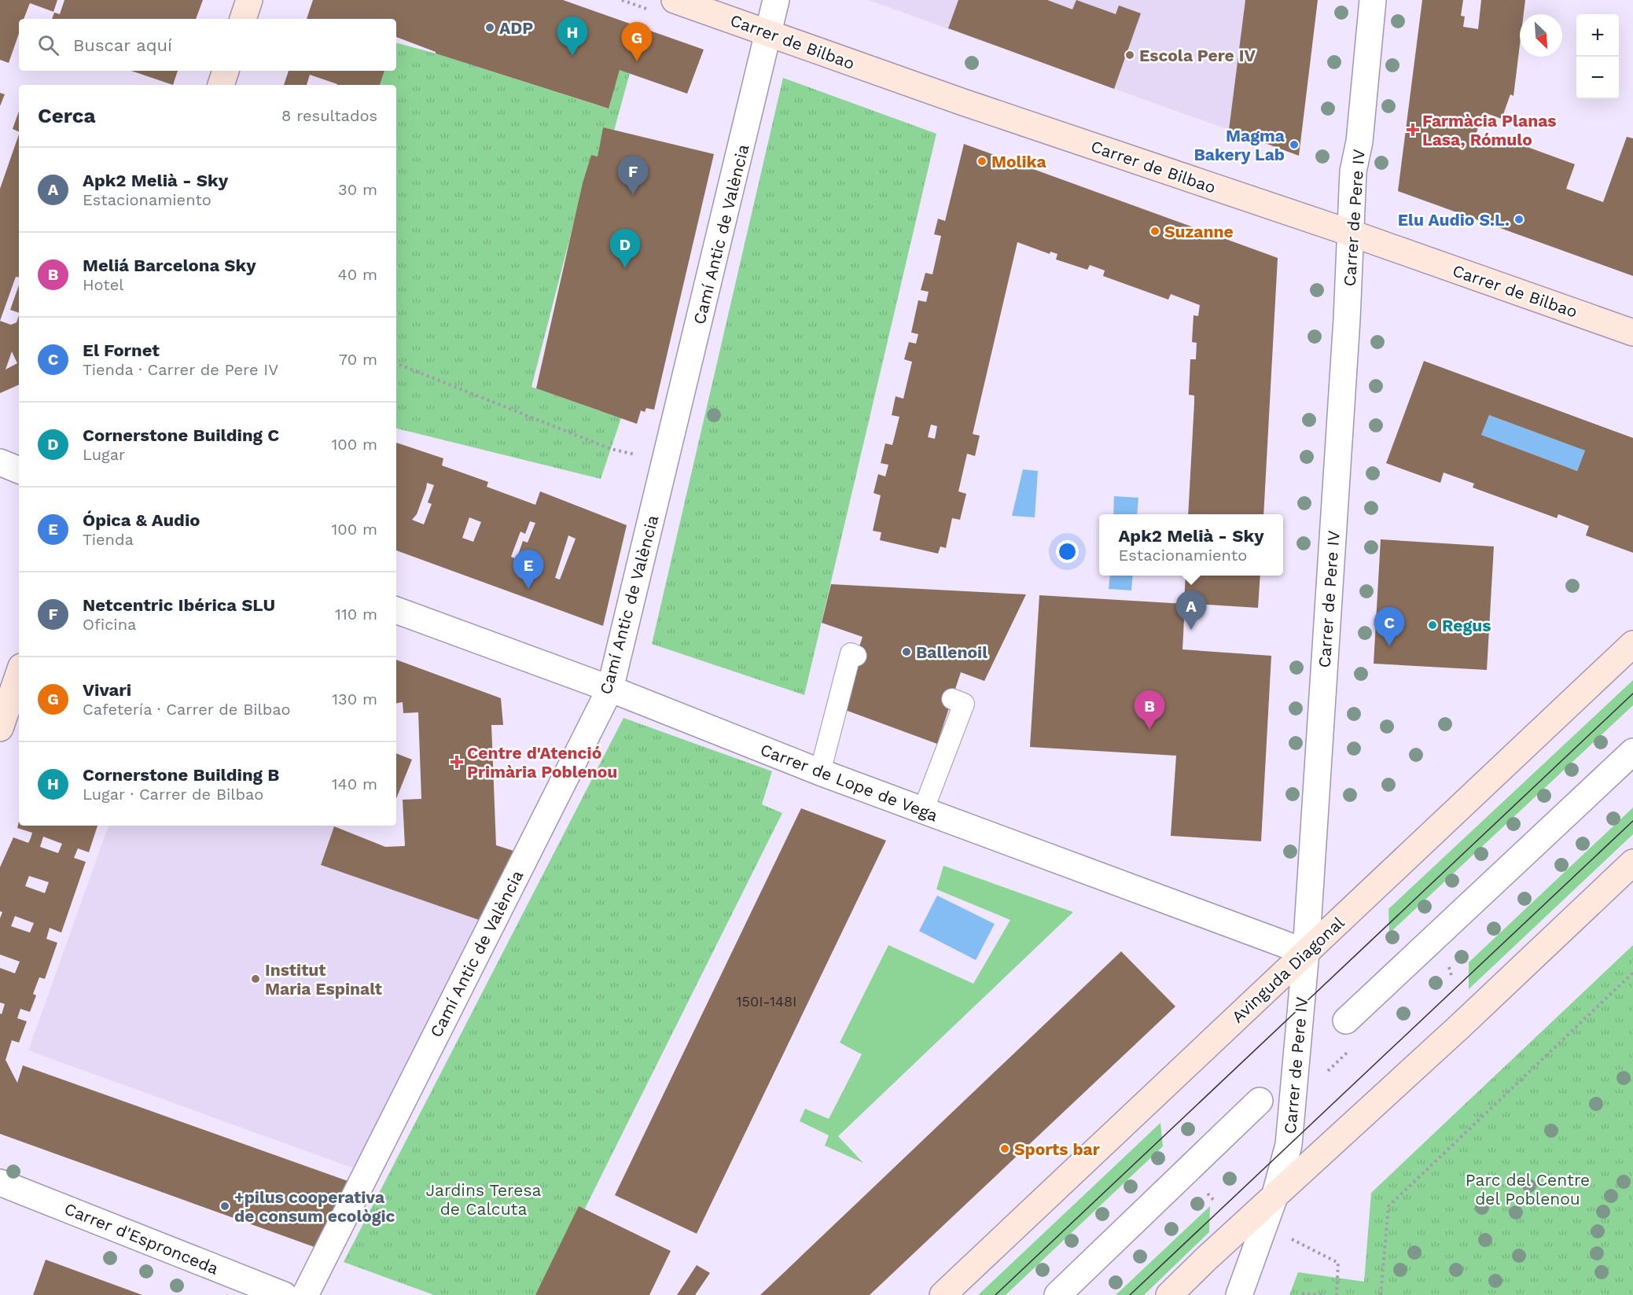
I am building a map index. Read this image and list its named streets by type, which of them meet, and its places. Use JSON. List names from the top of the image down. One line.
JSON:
{"streets":{"street":["Carrer de Bilbao","Carrer de Pere IV","Camí Antic de València","Carrer de Lope de Vega","Avinguda Diagonal","Carrer d'Espronceda"]},"crossings":[["Carrer de Bilbao","Carrer de Pere IV"],["Carrer de Bilbao","Camí Antic de València"],["Carrer de Pere IV","Carrer de Lope de Vega"],["Carrer de Pere IV","Avinguda Diagonal"],["Camí Antic de València","Carrer de Lope de Vega"],["Carrer de Lope de Vega","Avinguda Diagonal"]],"parks":["Parc del Centre del Poblenou","Jardins Teresa de Calcuta"],"places":{"other":["ADP","Escola Pere IV","Magma Bakery Lab","Molika","Elu Audio S.L.","Suzanne","Regus","Ballenoil","Institut Maria Espinalt","Sports bar","+pilus cooperativa de consum ecològic"],"health":["Farmàcia Planas Lasa, Rómulo","Centre d'Atenció Primària Poblenou"]},"house_numbers":["150I-148I"],"north":"bottom right","page":{"map_buttons":["+","−"],"pins":["H","G","F","D","E","A","C","B"],"search":"Buscar aquí","heading":["Cerca","8 resultados"],"list":[{"mark":"A","name":"Apk2 Melià - Sky","note":"Estacionamiento","value":"30 m"},{"mark":"B","name":"Meliá Barcelona Sky","note":"Hotel","value":"40 m"},{"mark":"C","name":"El Fornet","note":"Tienda · Carrer de Pere IV","value":"70 m"},{"mark":"D","name":"Cornerstone Building C","note":"Lugar","value":"100 m"},{"mark":"E","name":"Ópica & Audio","note":"Tienda","value":"100 m"},{"mark":"F","name":"Netcentric Ibérica SLU","note":"Oficina","value":"110 m"},{"mark":"G","name":"Vivari","note":"Cafetería · Carrer de Bilbao","value":"130 m"},{"mark":"H","name":"Cornerstone Building B","note":"Lugar · Carrer de Bilbao","value":"140 m"}],"popup":["Apk2 Melià - Sky","Estacionamiento"]}}
